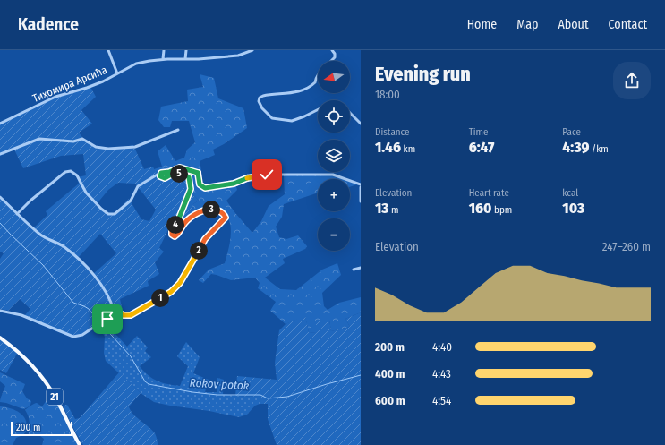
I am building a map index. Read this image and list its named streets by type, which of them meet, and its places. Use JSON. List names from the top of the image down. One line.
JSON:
{"streets":{"main road":["21"],"street":["Тихомира Арсића"]},"water":["Rokov potok"],"scale_bar":"200 m","north":"left","page":{"header":"Kadence","nav":["Home","Map","About","Contact"],"heading":["Evening run","18:00"],"map_buttons":["+","−"],"stats":[["Distance","1.46 km"],["Time","6:47"],["Pace","4:39 /km"],["Elevation","13 m"],["Heart rate","160 bpm"],["kcal","103"]],"pins":["5","3","4","2","1"],"chart":["Elevation","247–260 m"],"list":[{"name":"200 m","note":"4:40"},{"name":"400 m","note":"4:43"},{"name":"600 m","note":"4:54"}],"scale":"200 m"}}
